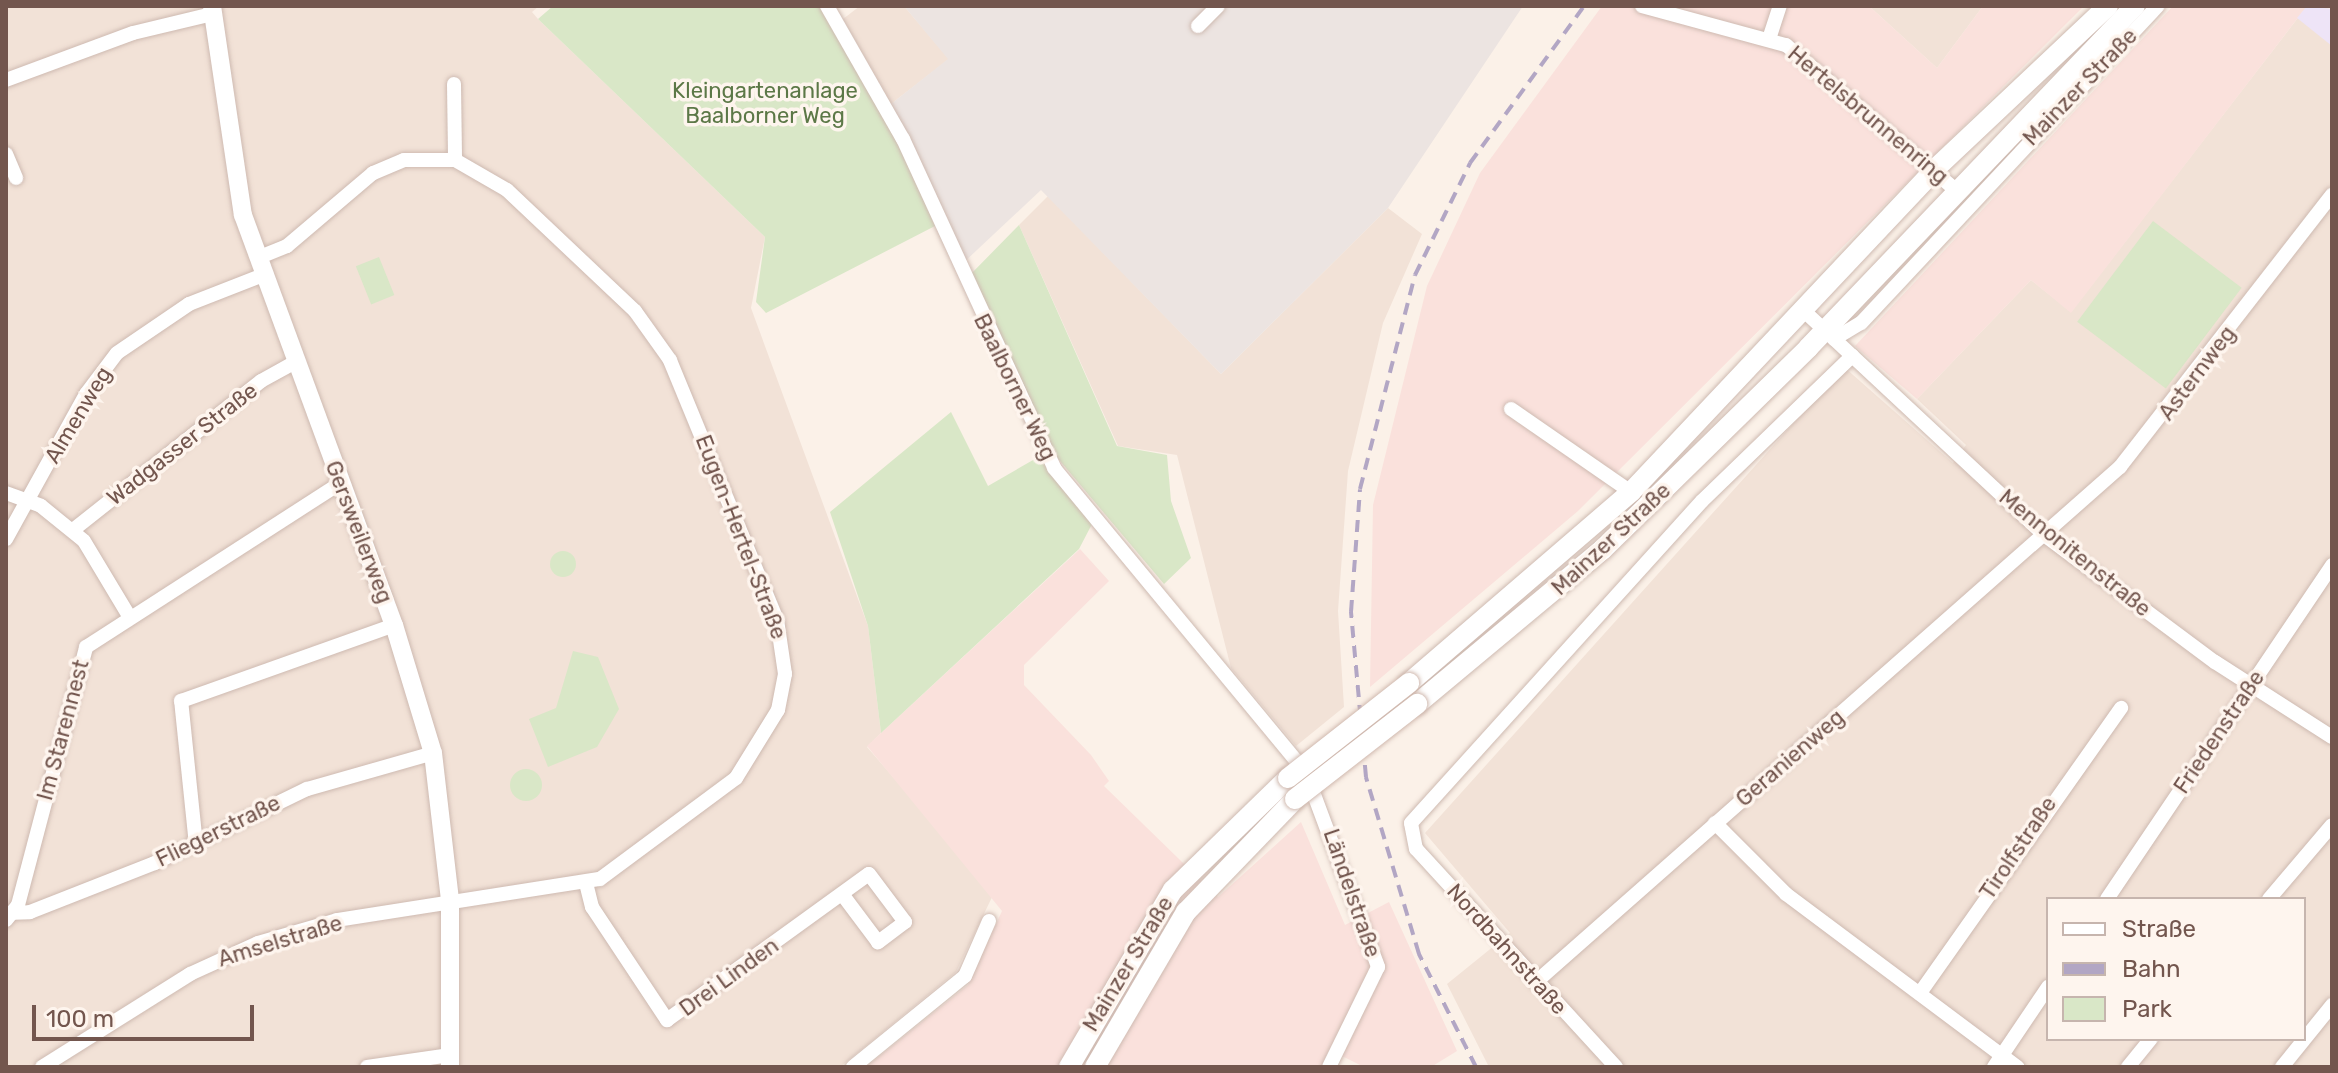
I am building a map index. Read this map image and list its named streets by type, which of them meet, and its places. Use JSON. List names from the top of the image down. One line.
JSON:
{"streets":{"main road":["Mainzer Straße"],"street":["Hertelsbrunnenring","Asternweg","Baalborner Weg","Almenweg","Wadgasser Straße","Gersweilerweg","Eugen-Hertel-Straße","Mennonitenstraße","Im Starennest","Friedenstraße","Geranienweg","Fliegerstraße","Tirolfstraße","Ländelstraße","Amselstraße","Nordbahnstraße","Drei Linden"]},"crossings":[["Mainzer Straße","Hertelsbrunnenring"],["Mainzer Straße","Mennonitenstraße"],["Mainzer Straße","Nordbahnstraße"],["Asternweg","Mennonitenstraße"],["Asternweg","Geranienweg"],["Baalborner Weg","Ländelstraße"],["Almenweg","Gersweilerweg"],["Wadgasser Straße","Gersweilerweg"],["Gersweilerweg","Eugen-Hertel-Straße"],["Gersweilerweg","Im Starennest"],["Gersweilerweg","Fliegerstraße"],["Gersweilerweg","Amselstraße"],["Eugen-Hertel-Straße","Amselstraße"],["Eugen-Hertel-Straße","Drei Linden"],["Mennonitenstraße","Friedenstraße"],["Mennonitenstraße","Geranienweg"],["Im Starennest","Fliegerstraße"],["Geranienweg","Nordbahnstraße"]],"parks":["Kleingartenanlage Baalborner Weg"],"legend":["Straße","Bahn","Park"],"scale_bar":"100 m"}
